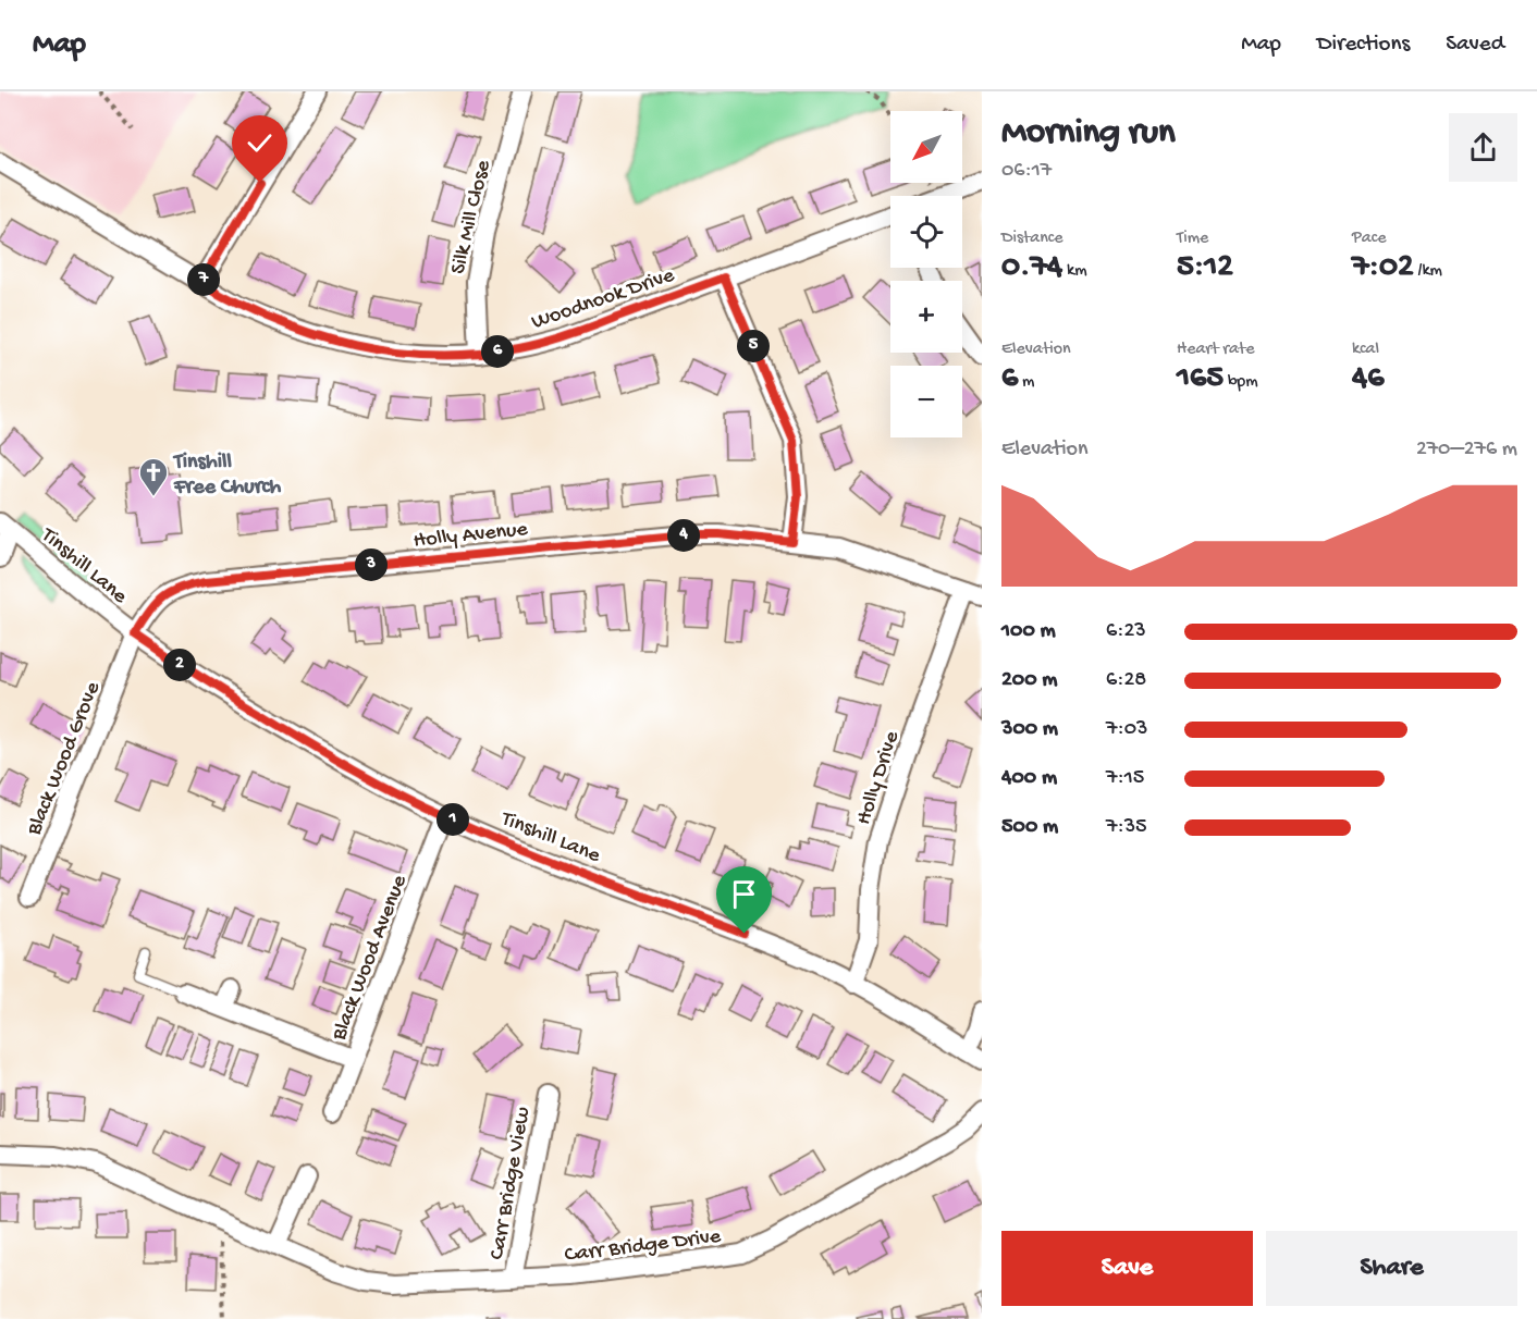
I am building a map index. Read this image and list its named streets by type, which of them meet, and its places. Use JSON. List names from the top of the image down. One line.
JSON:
{"streets":{"street":["Silk Mill Close","Woodnook Drive","Holly Avenue","Tinshill Lane","Black Wood Grove","Holly Drive","Black Wood Avenue","Carr Bridge View","Carr Bridge Drive"]},"crossings":[["Silk Mill Close","Woodnook Drive"],["Holly Avenue","Tinshill Lane"],["Holly Avenue","Black Wood Grove"],["Holly Avenue","Holly Drive"],["Tinshill Lane","Black Wood Grove"],["Tinshill Lane","Holly Drive"],["Tinshill Lane","Black Wood Avenue"],["Carr Bridge View","Carr Bridge Drive"]],"places":{"church":["Tinshill Free Church"]},"north":"bottom left","page":{"header":"Map","nav":["Map","Directions","Saved"],"heading":["Morning run","06:17"],"map_buttons":["+","−"],"stats":[["Distance","0.74 km"],["Time","5:12"],["Pace","7:02 /km"],["Elevation","6 m"],["Heart rate","165 bpm"],["kcal","46"]],"pins":["7","5","6","4","3","2","1"],"chart":["Elevation","270–276 m"],"list":[{"name":"100 m","note":"6:23"},{"name":"200 m","note":"6:28"},{"name":"300 m","note":"7:03"},{"name":"400 m","note":"7:15"},{"name":"500 m","note":"7:35"}],"buttons":["Save","Share"]}}
